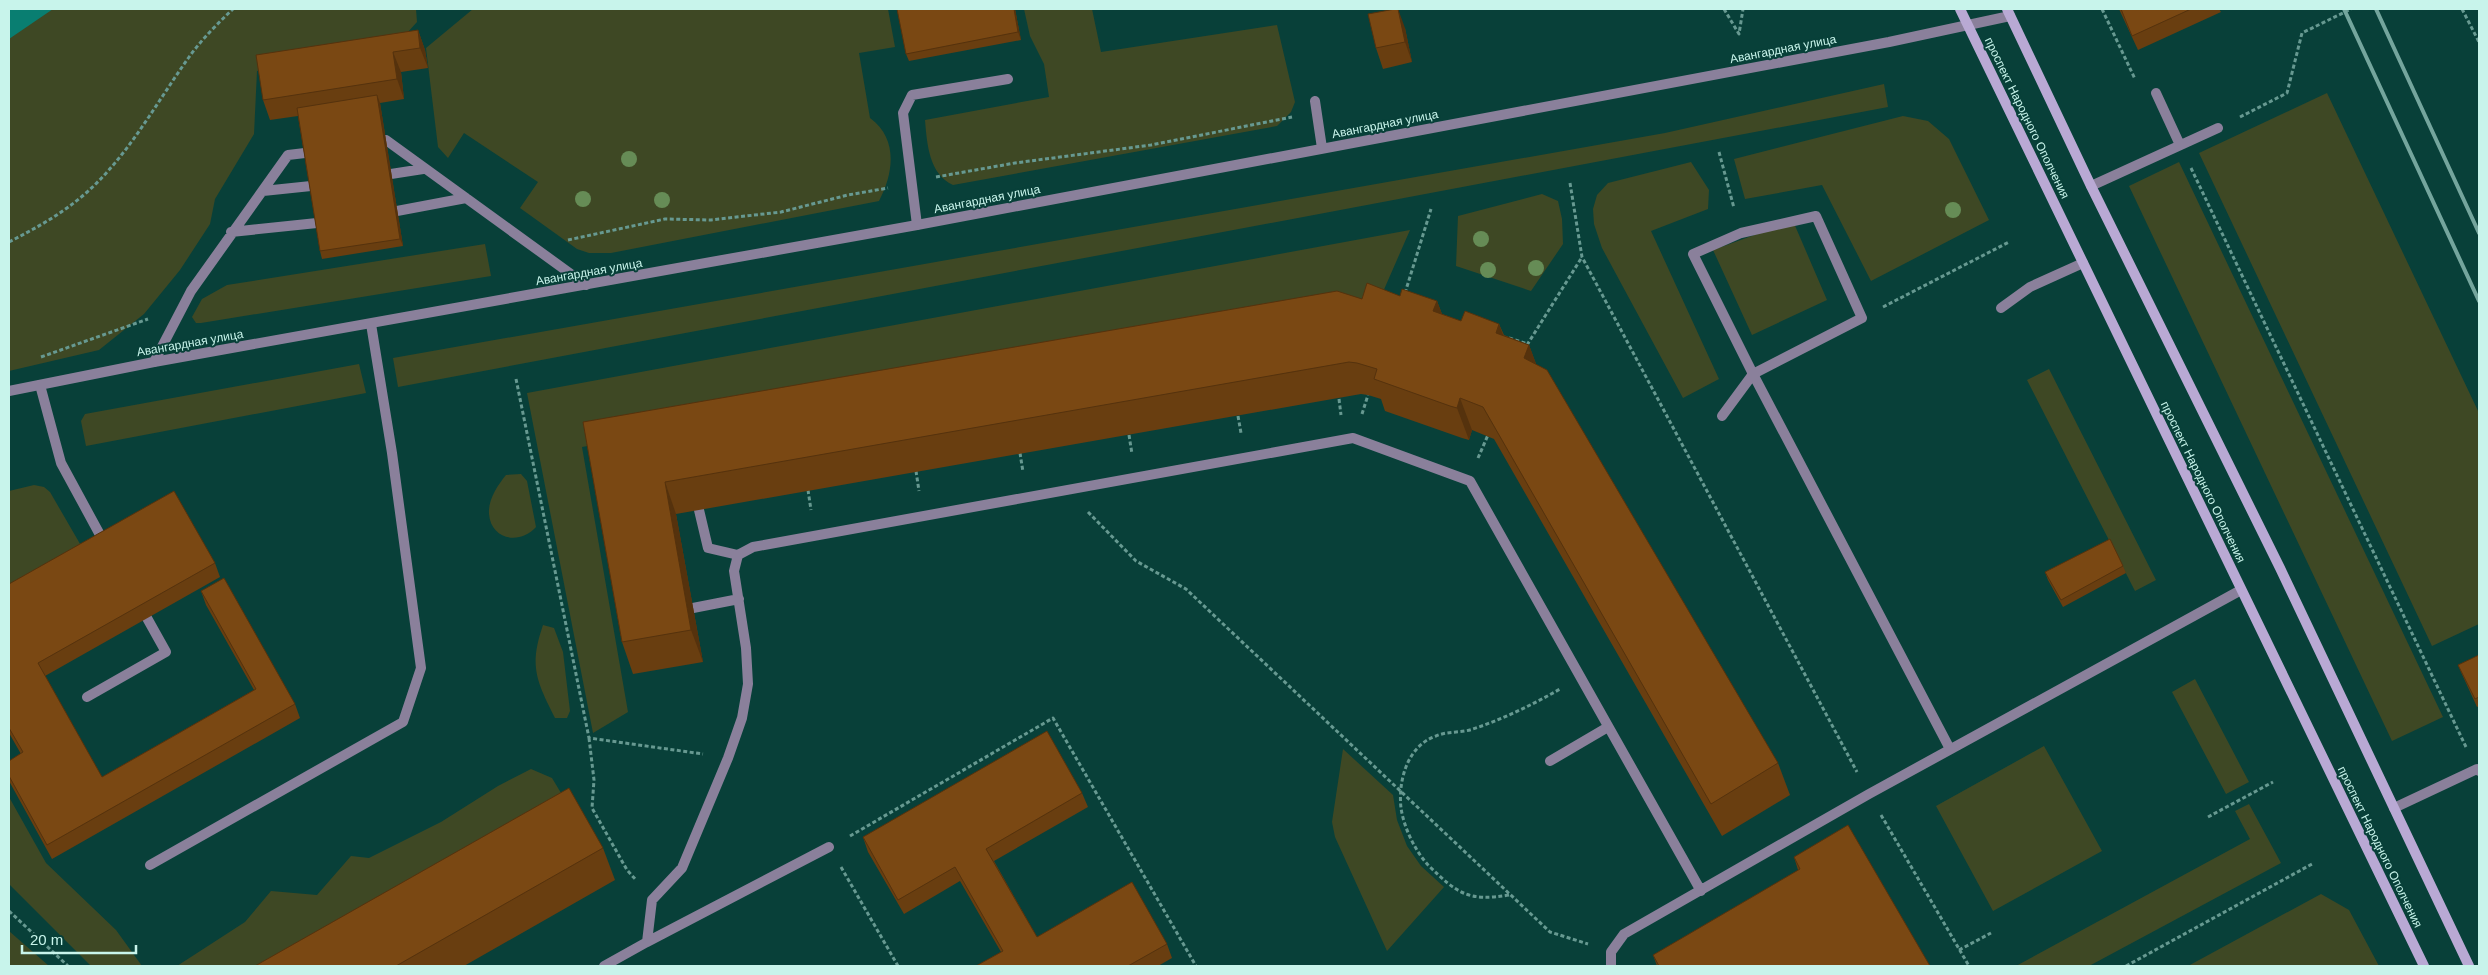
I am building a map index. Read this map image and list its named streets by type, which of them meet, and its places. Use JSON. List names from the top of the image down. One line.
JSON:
{"streets":{"main road":["проспект Народного Ополчения"],"street":["Авангардная улица"]},"crossings":[["Авангардная улица","проспект Народного Ополчения"]],"scale_bar":"20 m"}
